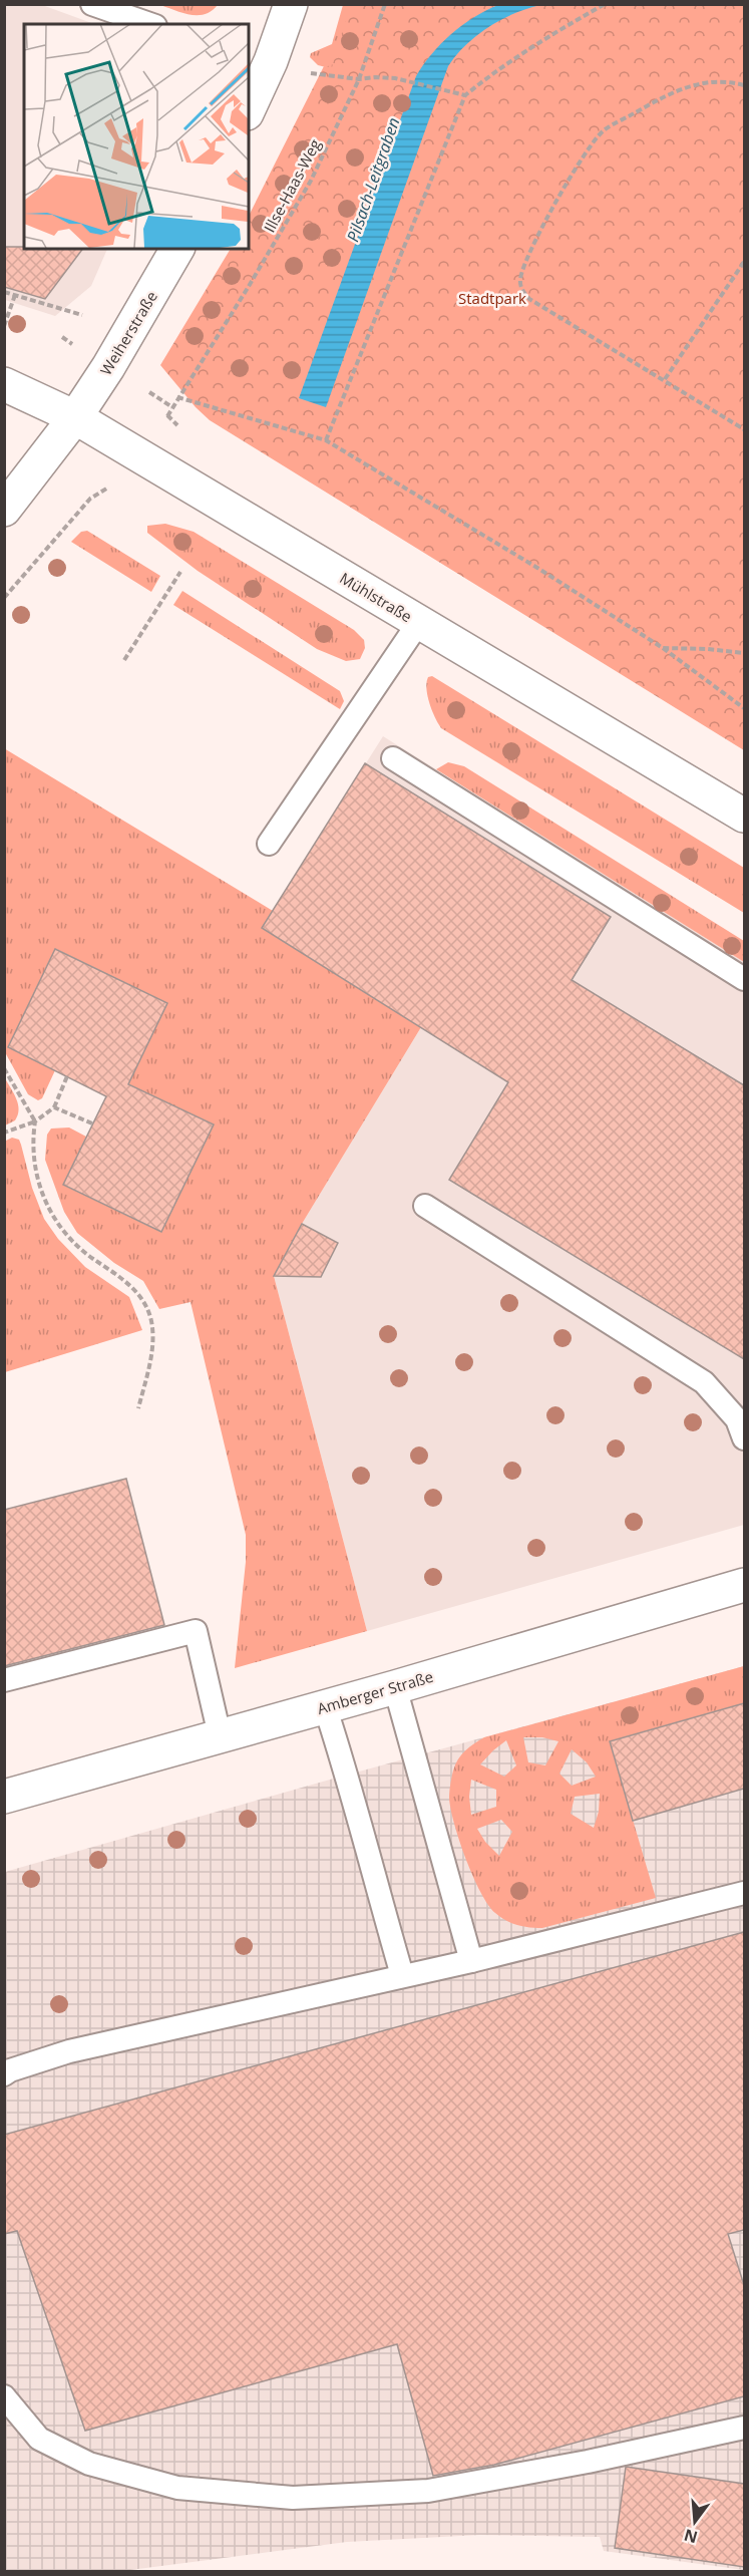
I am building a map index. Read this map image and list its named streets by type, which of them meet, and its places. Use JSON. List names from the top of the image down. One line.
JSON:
{"streets":{"street":["Weiherstraße","Mühlstraße","Amberger Straße"],"path":["Illse-Haas-Weg"]},"crossings":[["Weiherstraße","Mühlstraße"]],"water":["Pilsach-Leitgraben"],"parks":["Stadtpark"],"north":"bottom"}
